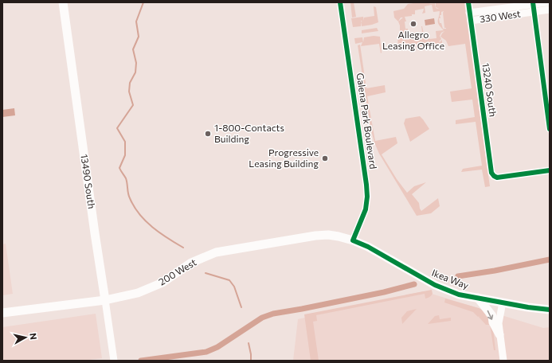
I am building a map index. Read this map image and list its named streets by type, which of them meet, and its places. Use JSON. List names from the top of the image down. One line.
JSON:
{"streets":{"main road":["13490 South","200 West","Ikea Way"],"street":["330 West","13240 South","Galena Park Boulevard"]},"crossings":[["330 West","13240 South"],["Galena Park Boulevard","200 West"],["Galena Park Boulevard","Ikea Way"],["13490 South","200 West"],["200 West","Ikea Way"]],"places":["Allegro Leasing Office","1-800-Contacts Building","Progressive Leasing Building"],"north":"right"}
